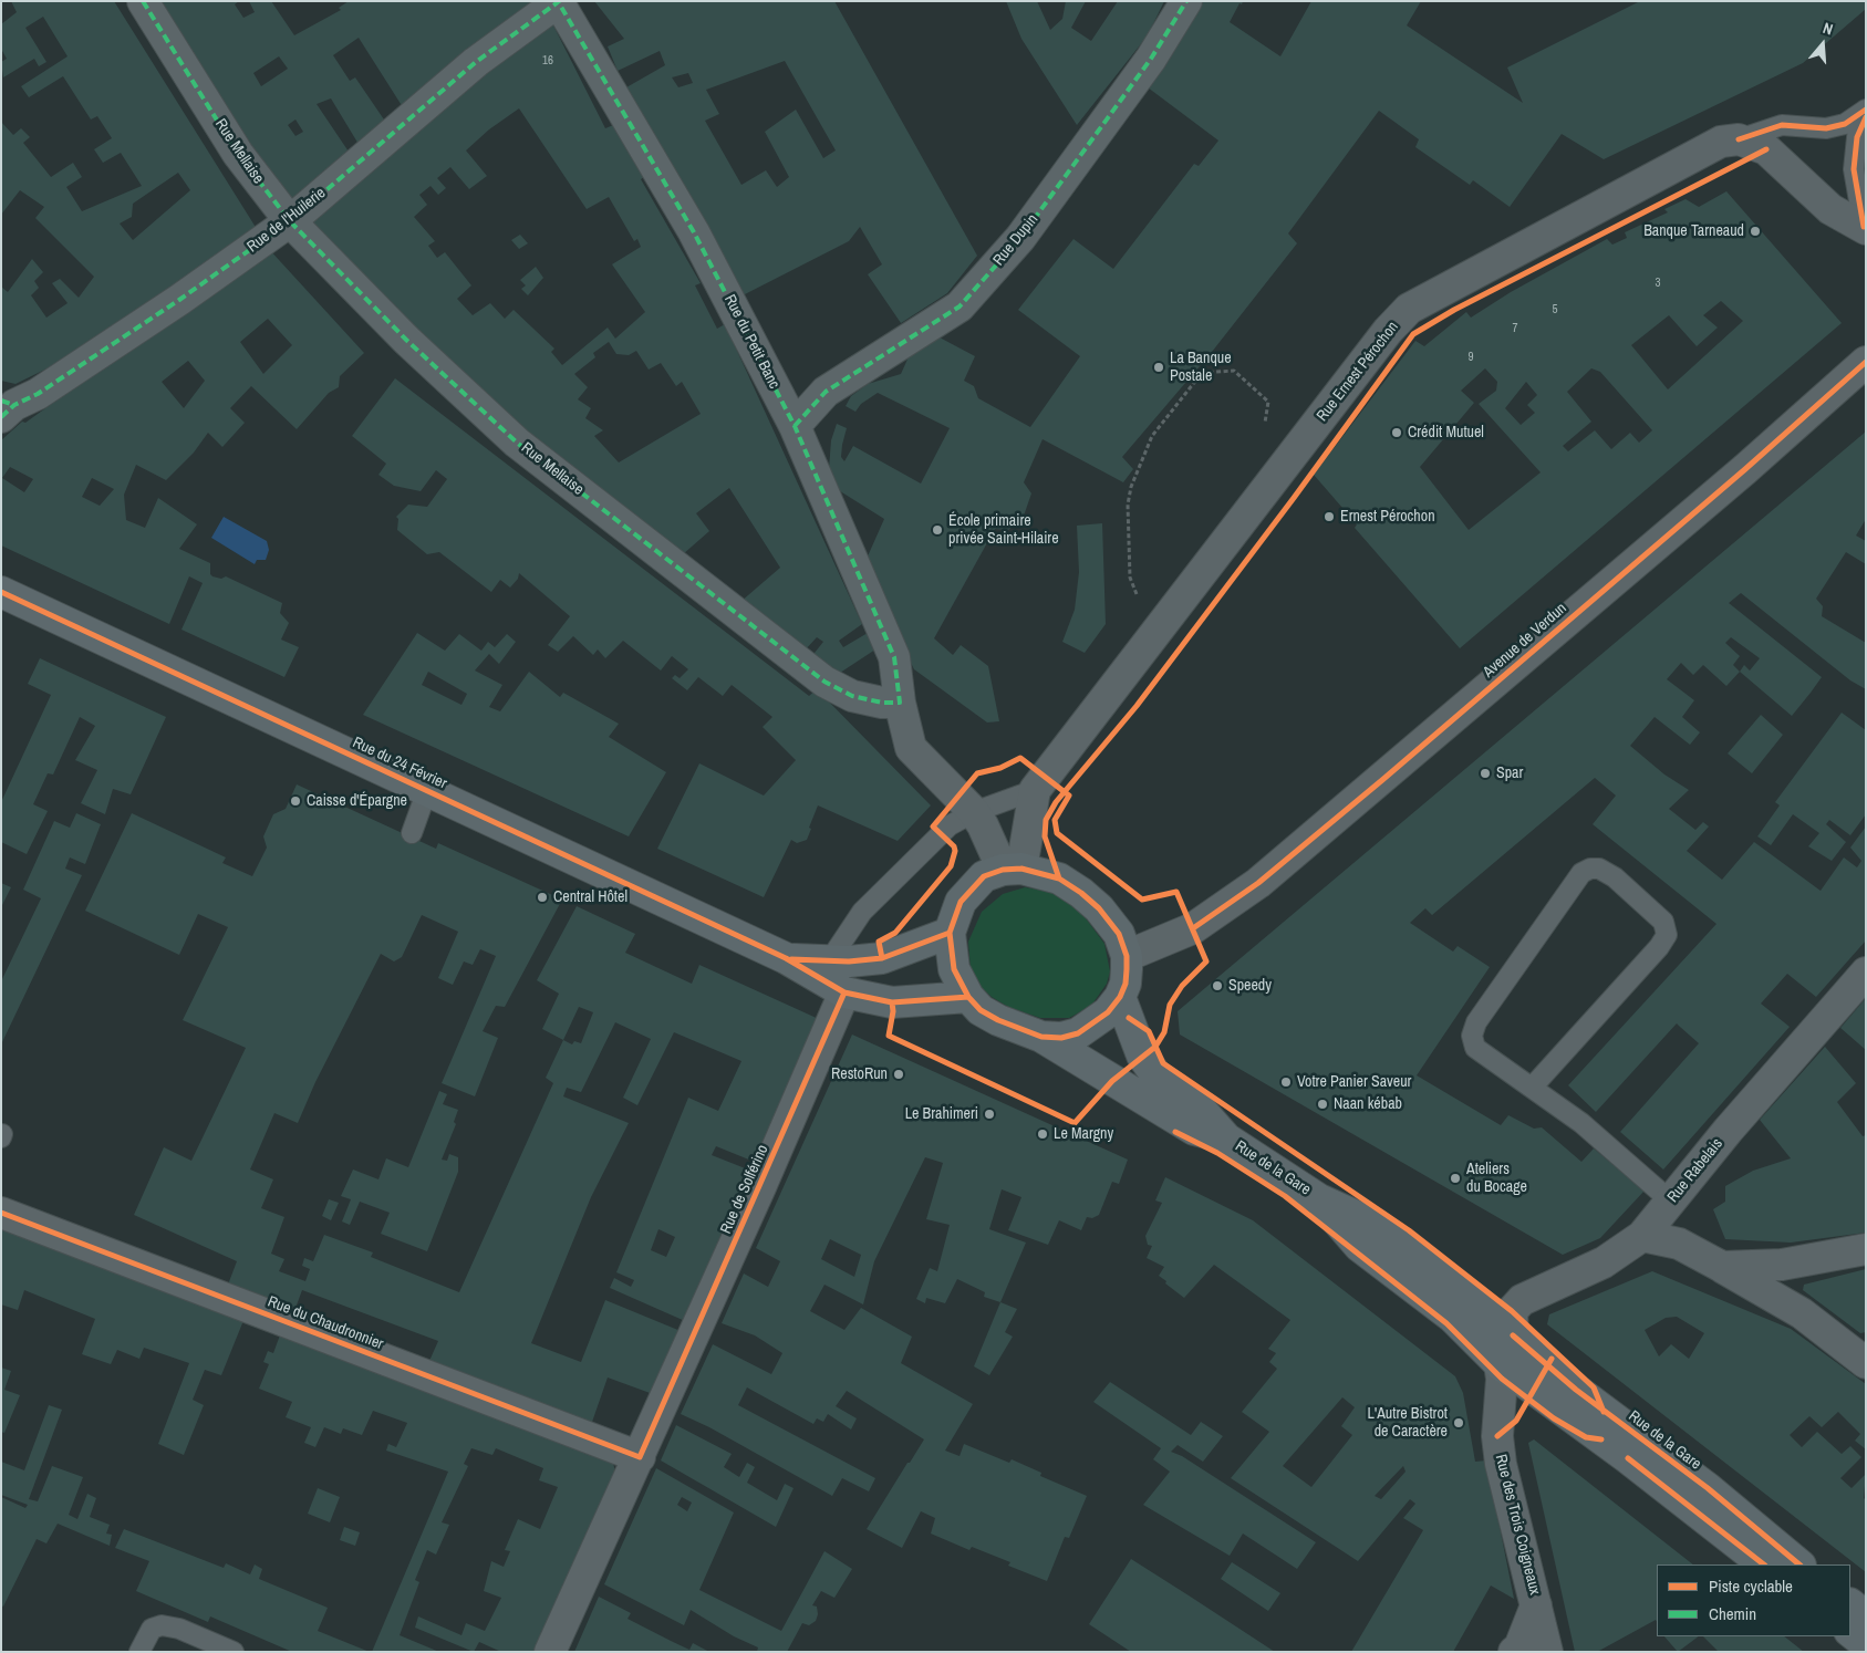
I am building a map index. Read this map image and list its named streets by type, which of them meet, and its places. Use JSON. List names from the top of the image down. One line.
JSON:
{"streets":{"main road":["Rue du 24 Février","Rue de la Gare"],"street":["Rue Mellaise","Rue de l'Huilerie","Rue Dupin","Rue du Petit Banc","Rue Ernest Pérochon","Avenue de Verdun","Rue Rabelais","Rue de Solférino","Rue du Chaudronnier","Rue des Trois Coigneaux"]},"crossings":[["Rue Mellaise","Rue de l'Huilerie"],["Rue Mellaise","Rue du Petit Banc"],["Rue de l'Huilerie","Rue du Petit Banc"],["Rue Dupin","Rue du Petit Banc"],["Rue Ernest Pérochon","Avenue de Verdun"],["Rue Ernest Pérochon","Rue du 24 Février"],["Rue Ernest Pérochon","Rue de la Gare"],["Avenue de Verdun","Rue du 24 Février"],["Avenue de Verdun","Rue de la Gare"],["Rue du 24 Février","Rue de la Gare"],["Rue du 24 Février","Rue de Solférino"],["Rue de la Gare","Rue Rabelais"],["Rue de la Gare","Rue des Trois Coigneaux"],["Rue de Solférino","Rue du Chaudronnier"]],"places":["Banque Tarneaud","La Banque Postale","Crédit Mutuel","Ernest Pérochon","École primaire privée Saint-Hilaire","Spar","Caisse d'Épargne","Central Hôtel","Speedy","RestoRun","Votre Panier Saveur","Naan kébab","Le Brahimeri","Le Margny","Ateliers du Bocage","L'Autre Bistrot de Caractère"],"house_numbers":["16","3","5","7","9"],"legend":["Piste cyclable","Chemin"],"north":"top"}
